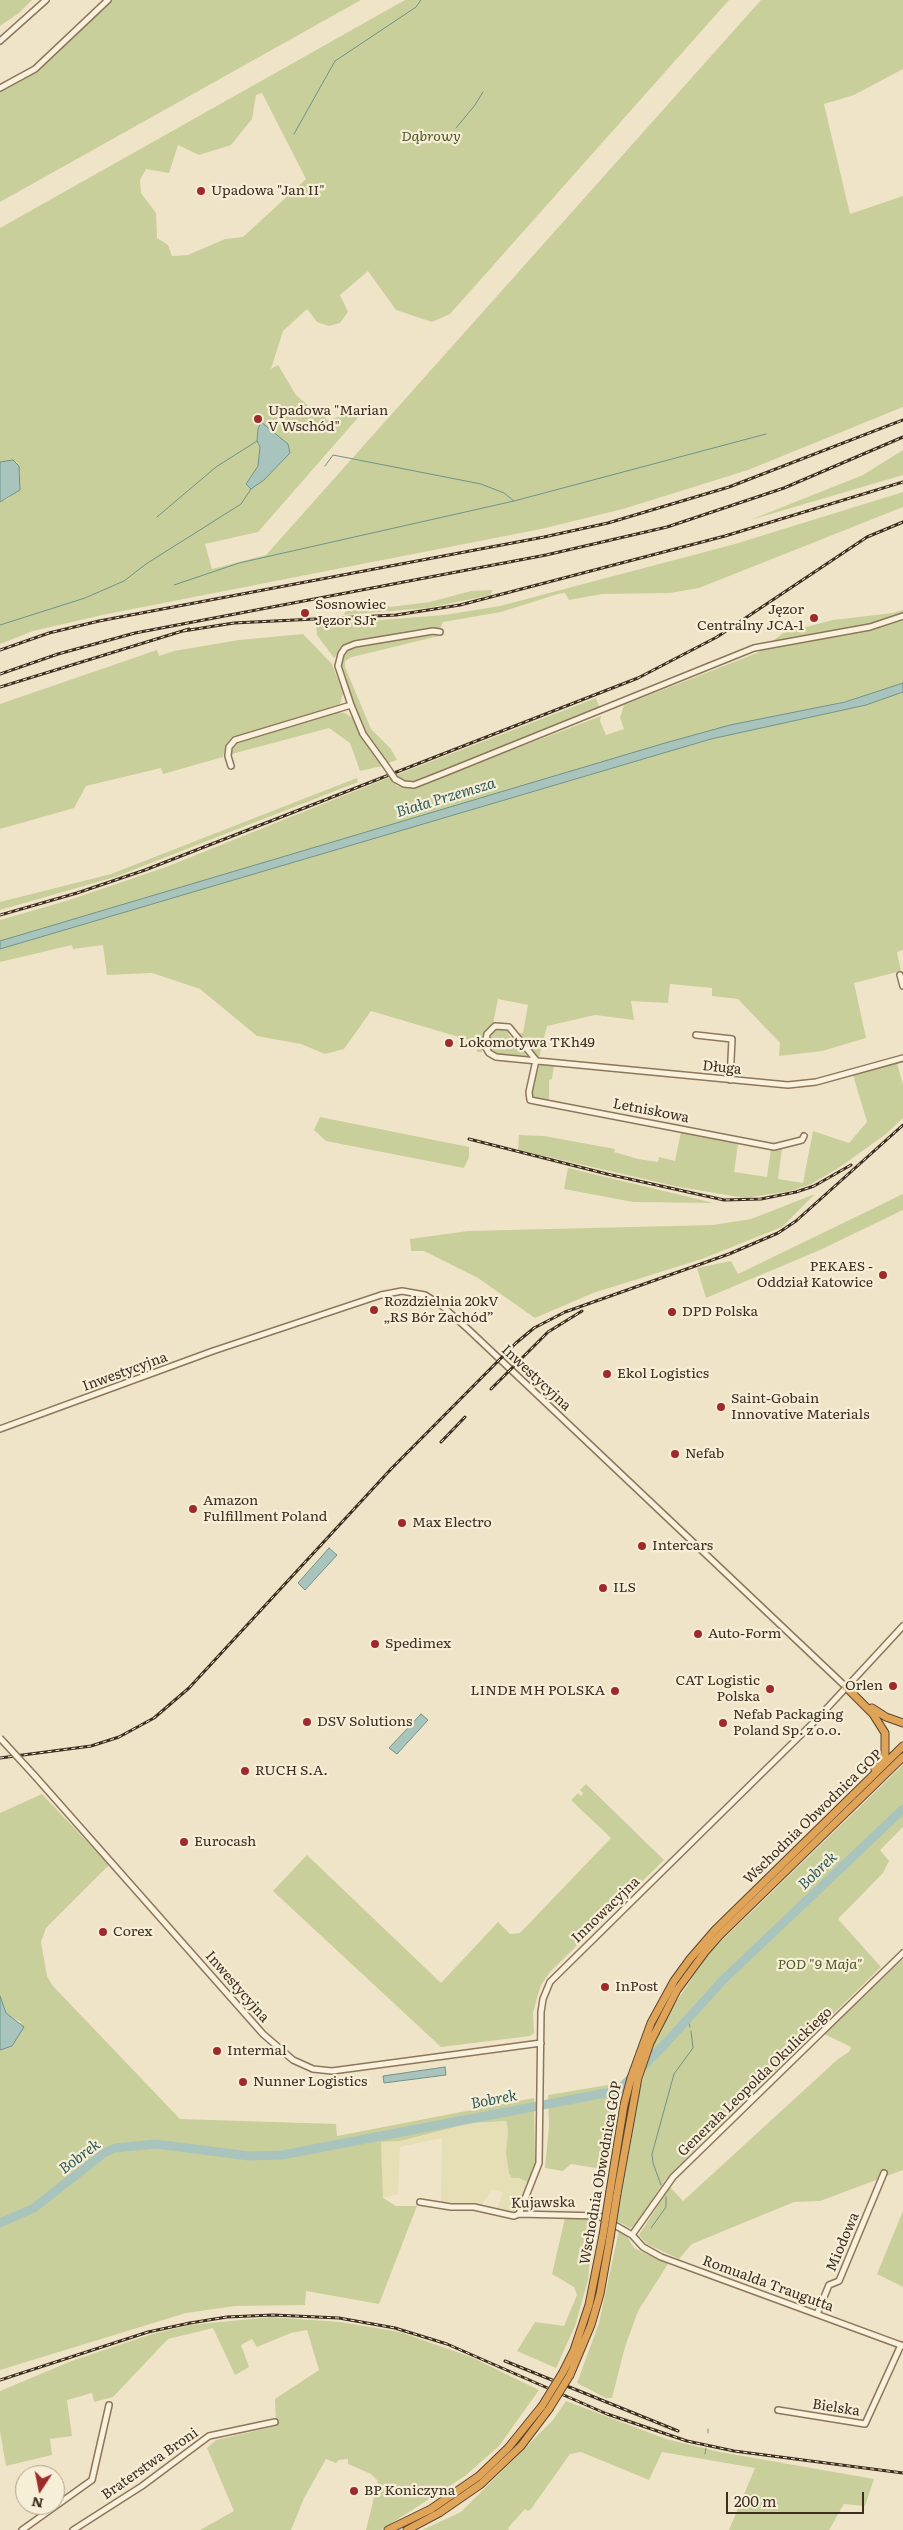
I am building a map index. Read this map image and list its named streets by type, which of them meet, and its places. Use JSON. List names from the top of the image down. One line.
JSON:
{"streets":{"highway":["Wschodnia Obwodnica GOP"],"street":["Długa","Letniskowa","Inwestycyjna","Innowacyjna","Generała Leopolda Okulickiego","Kujawska","Miodowa","Romualda Traugutta","Bielska","Braterstwa Broni"]},"crossings":[["Długa","Letniskowa"],["Inwestycyjna","Innowacyjna"],["Innowacyjna","Kujawska"],["Generała Leopolda Okulickiego","Kujawska"],["Generała Leopolda Okulickiego","Romualda Traugutta"],["Kujawska","Romualda Traugutta"],["Miodowa","Romualda Traugutta"],["Romualda Traugutta","Bielska"]],"water":["Biała Przemsza","Bobrek"],"parks":["Dąbrowy","POD \"9 Maja\""],"places":["Upadowa \"Jan II\"","Upadowa \"Marian V Wschód\"","Sosnowiec Jęzor SJr","Jęzor Centralny JCA-1","Lokomotywa TKh49","PEKAES - Oddział Katowice","Rozdzielnia 20kV „RS Bór Zachód”","DPD Polska","Ekol Logistics","Saint-Gobain Innovative Materials","Nefab","Amazon Fulfillment Poland","Max Electro","Intercars","ILS","Auto-Form","Spedimex","Orlen","CAT Logistic Polska","LINDE MH POLSKA","DSV Solutions","Nefab Packaging Poland Sp. z o.o.","RUCH S.A.","Eurocash","Corex","InPost","Intermal","Nunner Logistics","BP Koniczyna"],"scale_bar":"200 m","north":"bottom"}
